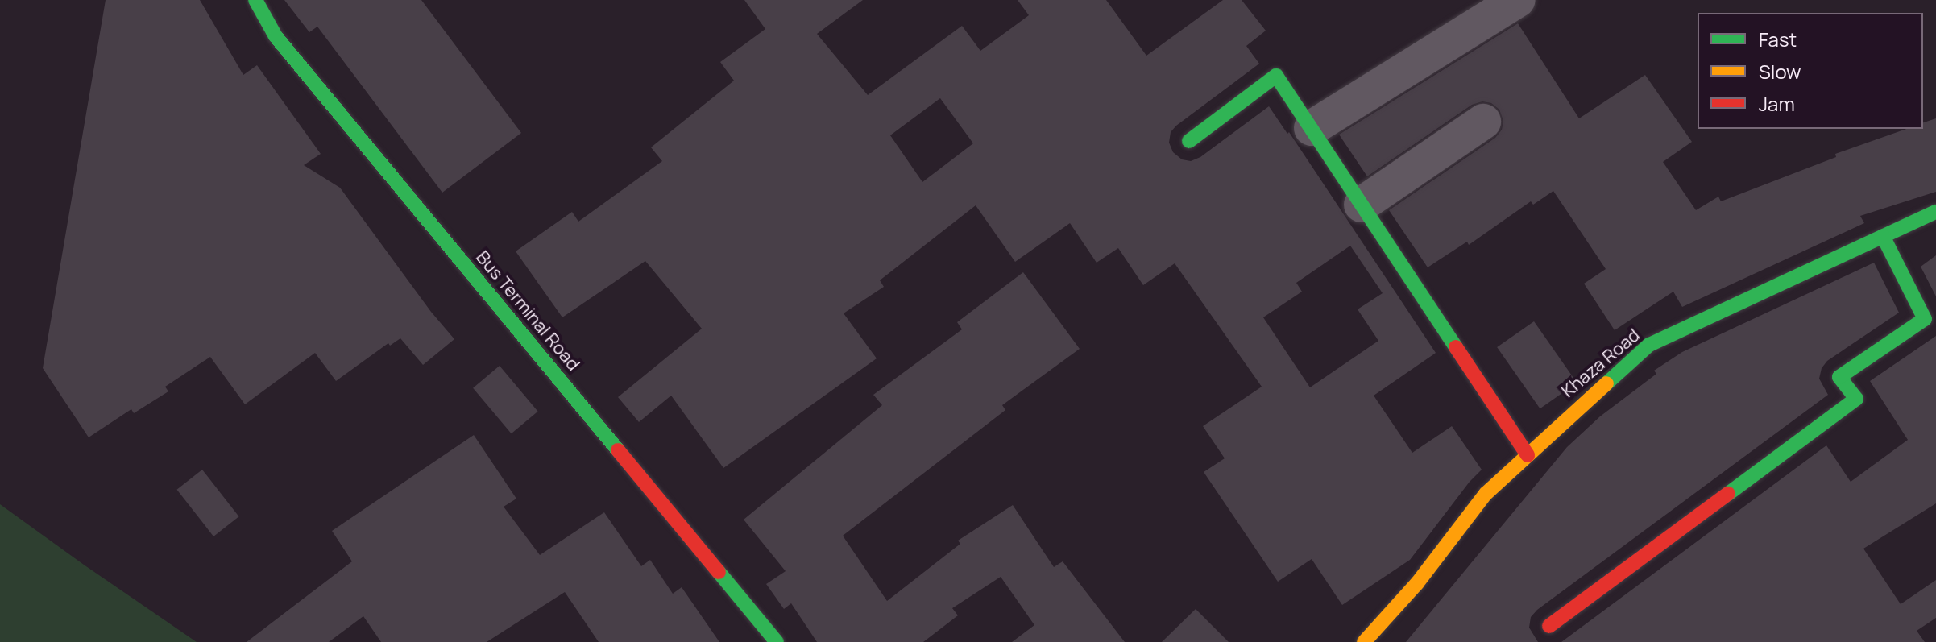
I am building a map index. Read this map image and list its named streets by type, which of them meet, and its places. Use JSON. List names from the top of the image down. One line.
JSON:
{"streets":{"street":["Bus Terminal Road","Khaza Road"]},"legend":["Fast","Slow","Jam"]}
